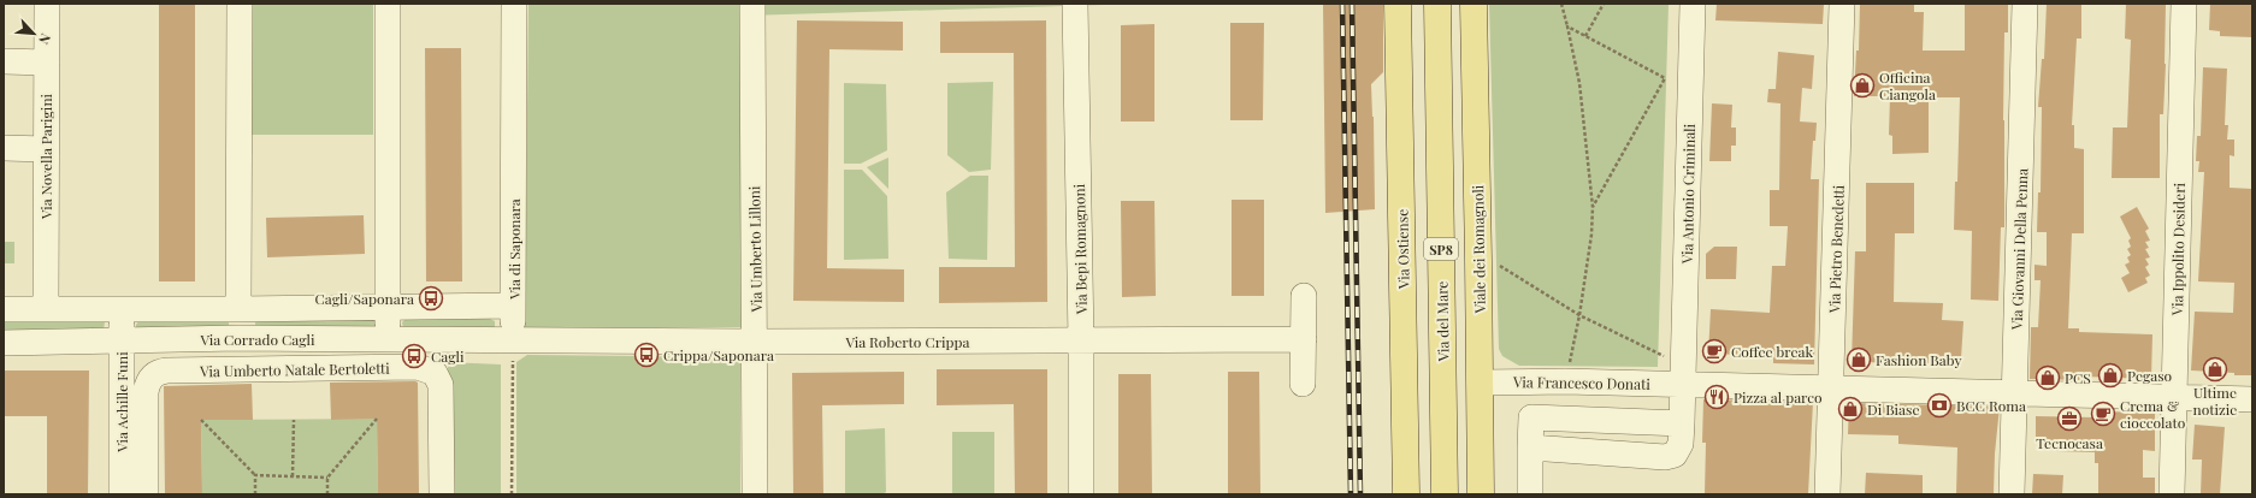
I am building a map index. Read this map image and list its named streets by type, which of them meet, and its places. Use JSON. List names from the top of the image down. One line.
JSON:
{"streets":{"main road":["Via Ostiense","SP8","Viale dei Romagnoli","Via del Mare"],"street":["Via Novella Parigini","Via Antonio Criminali","Via di Saponara","Via Umberto Lilloni","Via Bepi Romagnoni","Via Pietro Benedetti","Via Giovanni Della Penna","Via Ippolito Desideri","Via Corrado Cagli","Via Roberto Crippa","Via Umberto Natale Bertoletti","Via Francesco Donati","Via Achille Funi"]},"crossings":[["Via Antonio Criminali","Via Francesco Donati"],["Via di Saponara","Via Corrado Cagli"],["Via di Saponara","Via Roberto Crippa"],["Via Umberto Lilloni","Via Roberto Crippa"],["Via Bepi Romagnoni","Via Roberto Crippa"],["Viale dei Romagnoli","Via Francesco Donati"],["Via Pietro Benedetti","Via Francesco Donati"],["Via Giovanni Della Penna","Via Francesco Donati"],["Via Ippolito Desideri","Via Francesco Donati"],["Via Corrado Cagli","Via Roberto Crippa"],["Via Corrado Cagli","Via Achille Funi"]],"places":{"shop":["Officina Ciangola","Fashion Baby","Ultime notizie","Pegaso","PCS","Di Biase"],"bus stop":["Cagli/Saponara","Crippa/Saponara","Cagli"],"cafe":["Coffee break","Crema & cioccolato"],"restaurant":["Pizza al parco"],"bank":["BCC Roma"],"office":["Tecnocasa"]},"north":"bottom right"}
